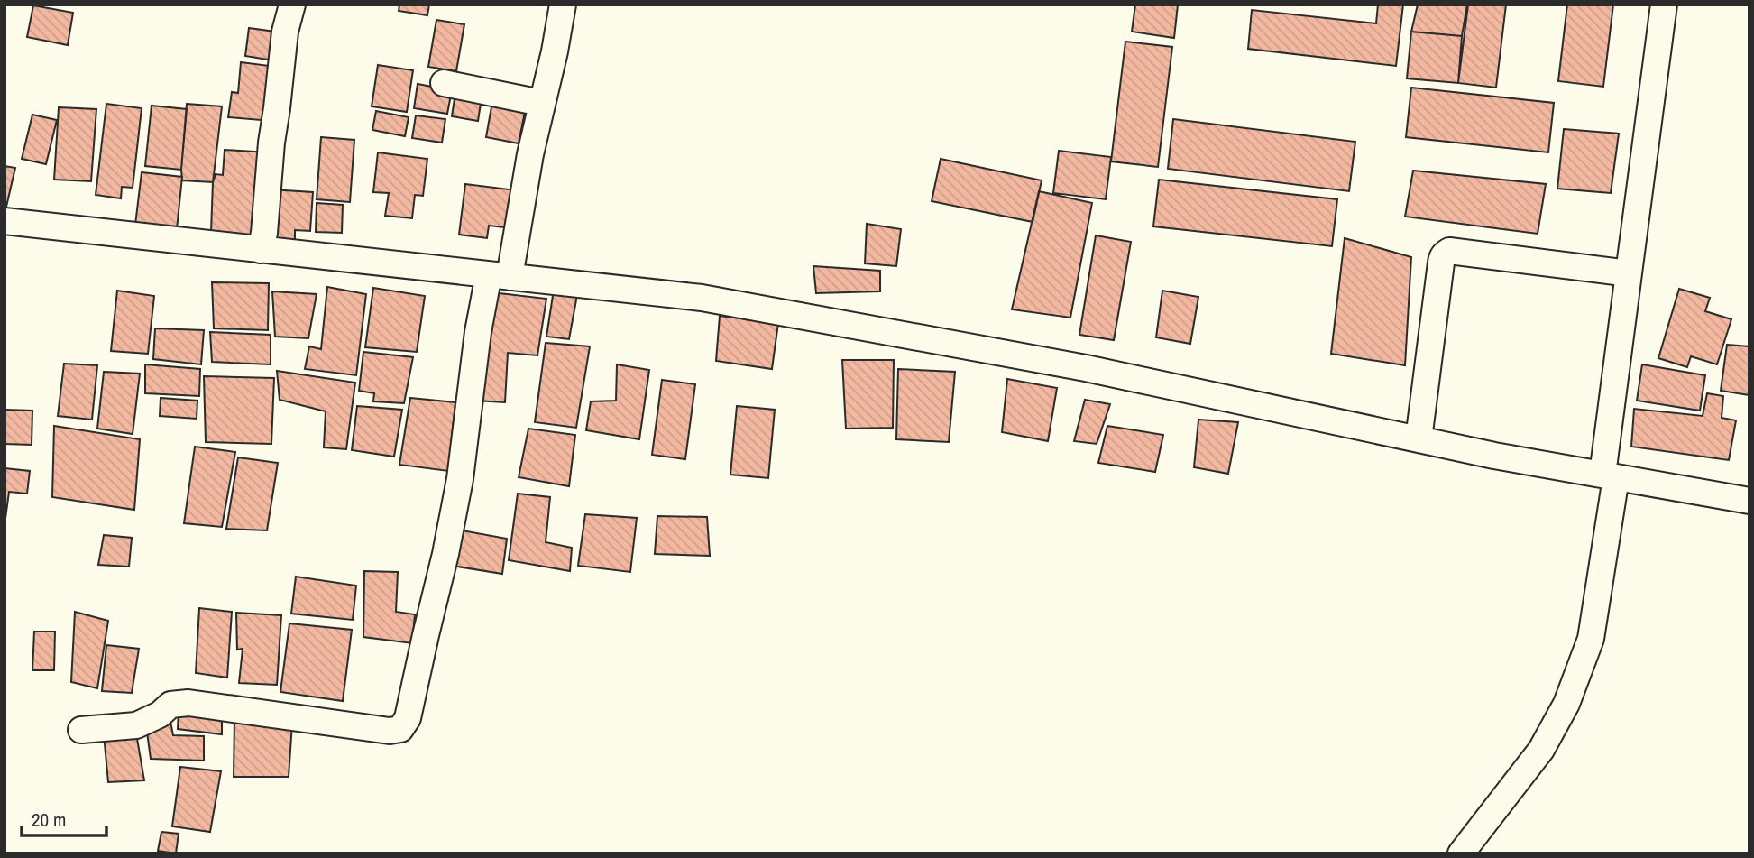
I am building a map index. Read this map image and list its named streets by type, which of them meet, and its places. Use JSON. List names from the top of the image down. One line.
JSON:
{"scale_bar":"20 m"}
